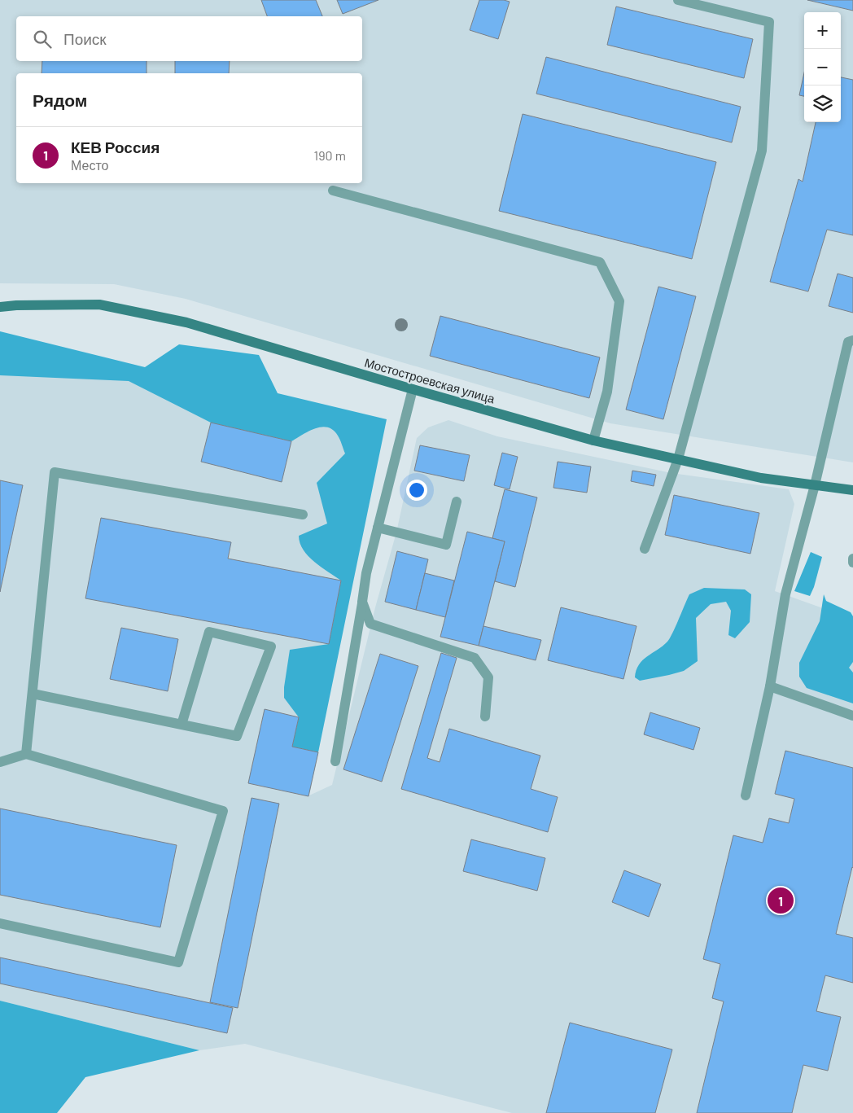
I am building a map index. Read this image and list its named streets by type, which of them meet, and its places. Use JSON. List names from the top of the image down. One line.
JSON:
{"streets":{"main road":["Мостостроевская улица"]},"page":{"map_buttons":["+","−"],"search":"Поиск","heading":"Рядом","list":[{"mark":"1","name":"КЕВ Россия","note":"Место","value":"190 m"}],"pins":"1"}}
